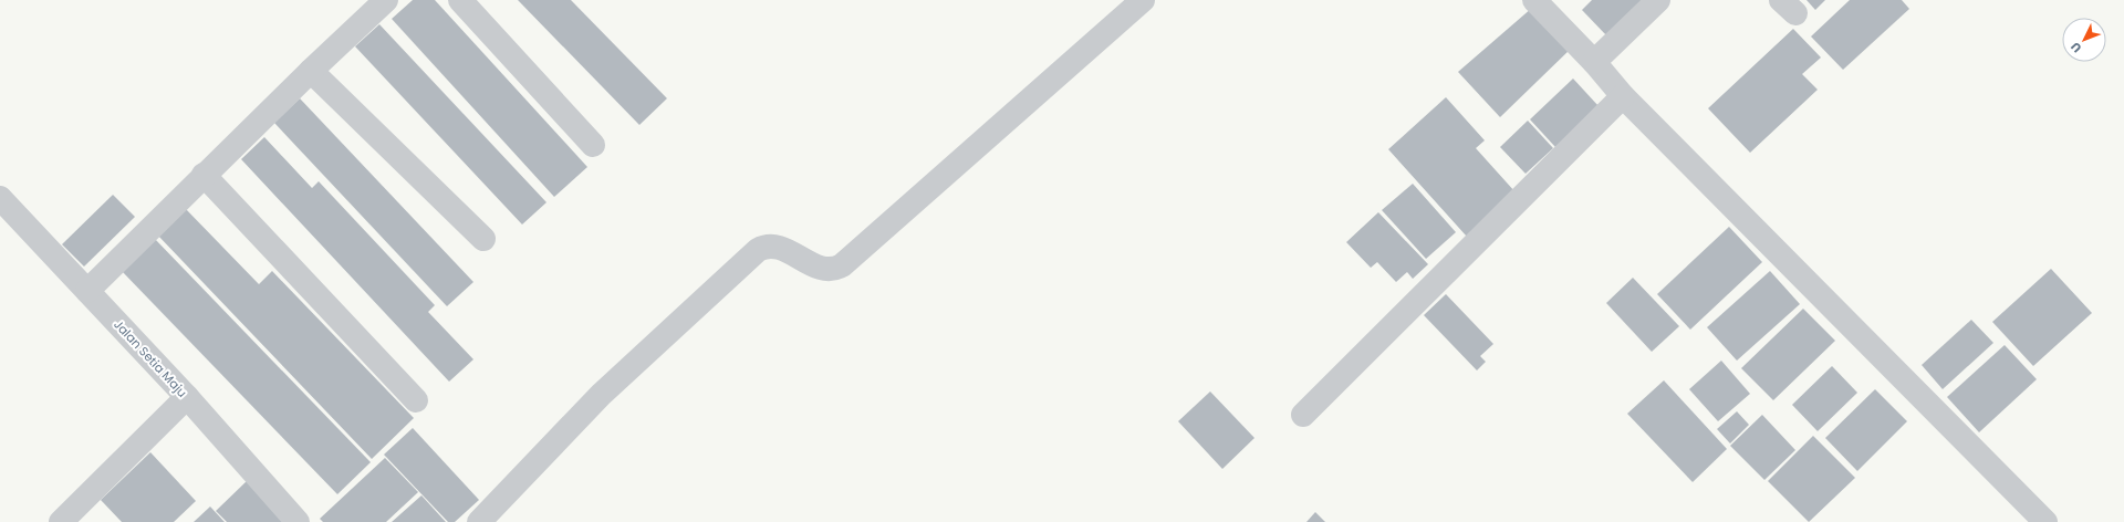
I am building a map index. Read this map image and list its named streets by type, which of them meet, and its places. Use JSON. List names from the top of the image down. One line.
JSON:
{"streets":{"street":["Jalan Setia Maju"]},"north":"bottom left"}
